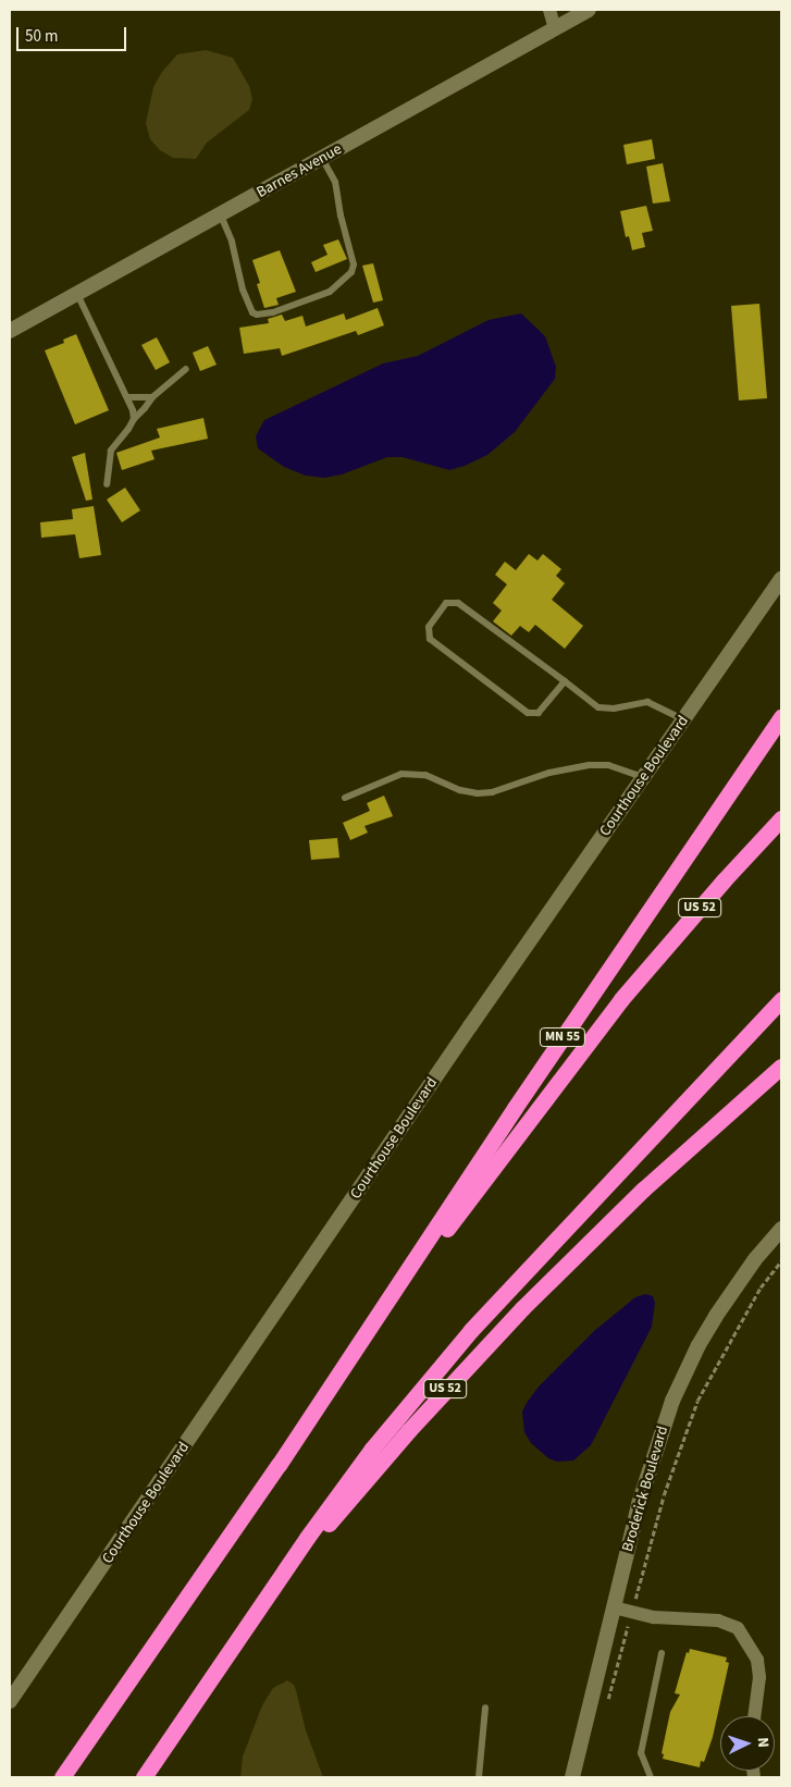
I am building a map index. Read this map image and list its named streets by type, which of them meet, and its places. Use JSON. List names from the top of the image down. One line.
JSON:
{"streets":{"highway":["US 52","MN 55"],"street":["Barnes Avenue","Courthouse Boulevard","Broderick Boulevard"]},"crossings":[["US 52","MN 55"]],"scale_bar":"50 m","north":"right"}
